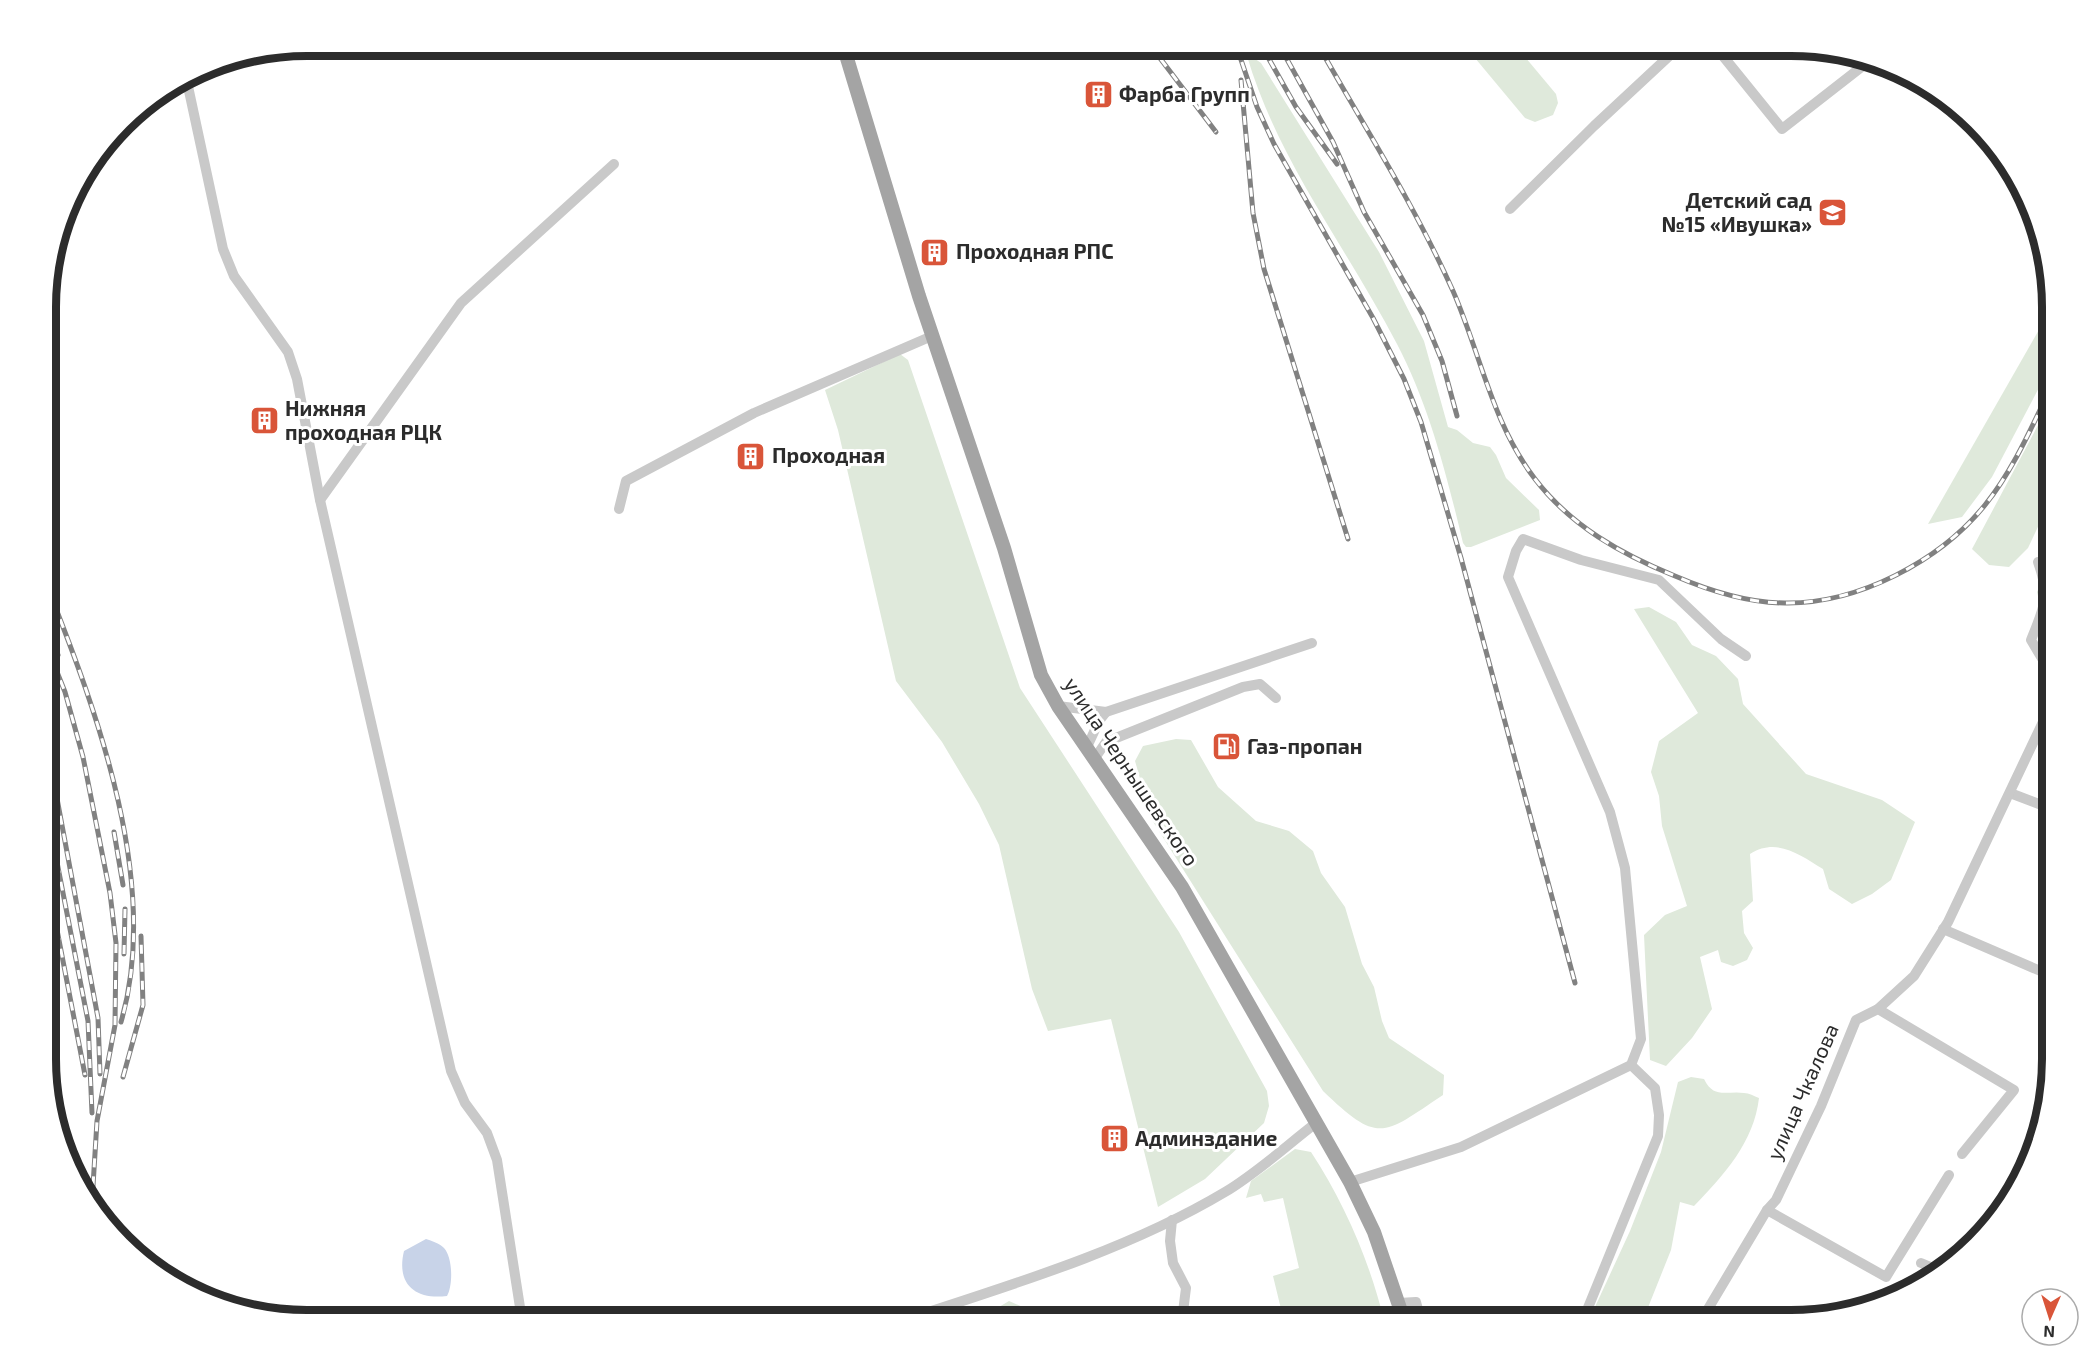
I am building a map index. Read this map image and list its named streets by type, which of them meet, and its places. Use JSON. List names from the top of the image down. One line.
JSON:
{"streets":{"main road":["улица Чернышевского"],"street":["улица Чкалова"]},"places":{"building":["Фарба Групп","Проходная РПС","Нижняя проходная РЦК","Проходная","Админздание"],"school or university":["Детский сад №15 «Ивушка»"],"fuel station":["Газ-пропан"]},"north":"bottom"}
